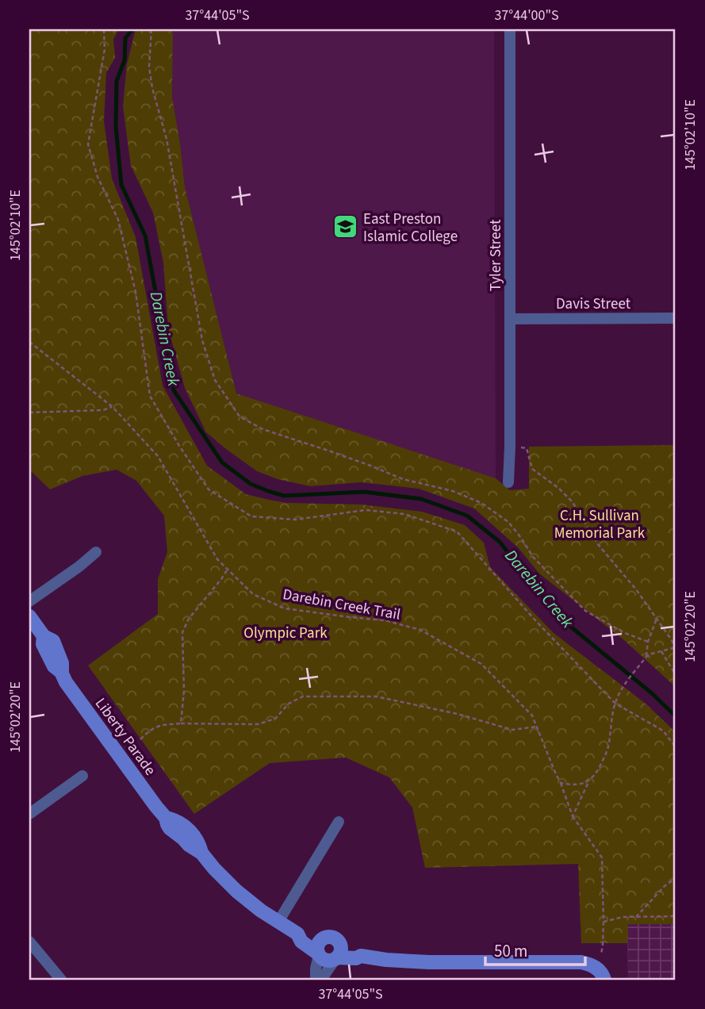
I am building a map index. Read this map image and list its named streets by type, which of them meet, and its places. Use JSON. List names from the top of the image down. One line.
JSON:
{"streets":{"street":["Tyler Street","Davis Street","Liberty Parade"],"path":["Darebin Creek Trail"]},"crossings":[["Tyler Street","Davis Street"]],"water":["Darebin Creek"],"parks":["C.H. Sullivan Memorial Park","Olympic Park"],"places":{"school or university":["East Preston Islamic College"]},"scale_bar":"50 m","coordinates":["37°44'05\"S","37°44'00\"S","145°02'10\"E","145°02'20\"E"]}
